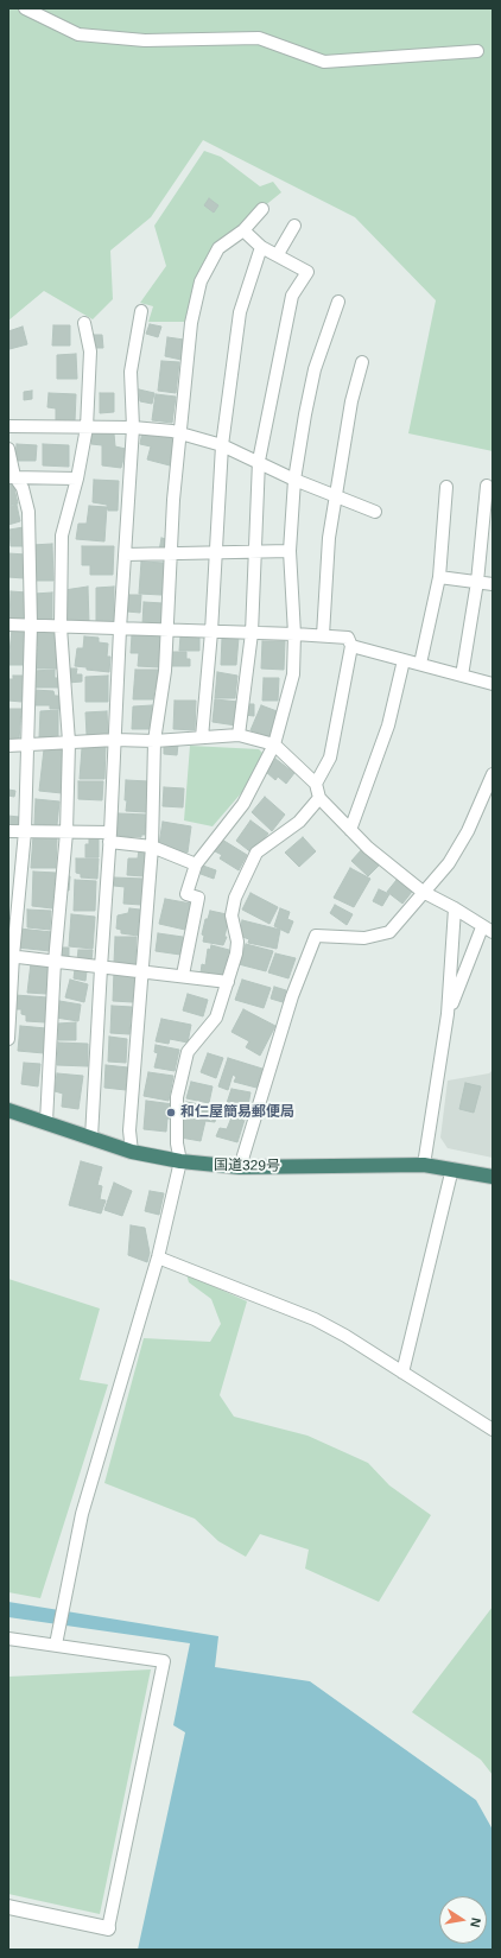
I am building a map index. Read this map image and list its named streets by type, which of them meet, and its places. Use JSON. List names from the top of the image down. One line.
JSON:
{"streets":{"highway":["国道329号"]},"places":["和仁屋簡易郵便局"],"north":"right"}
